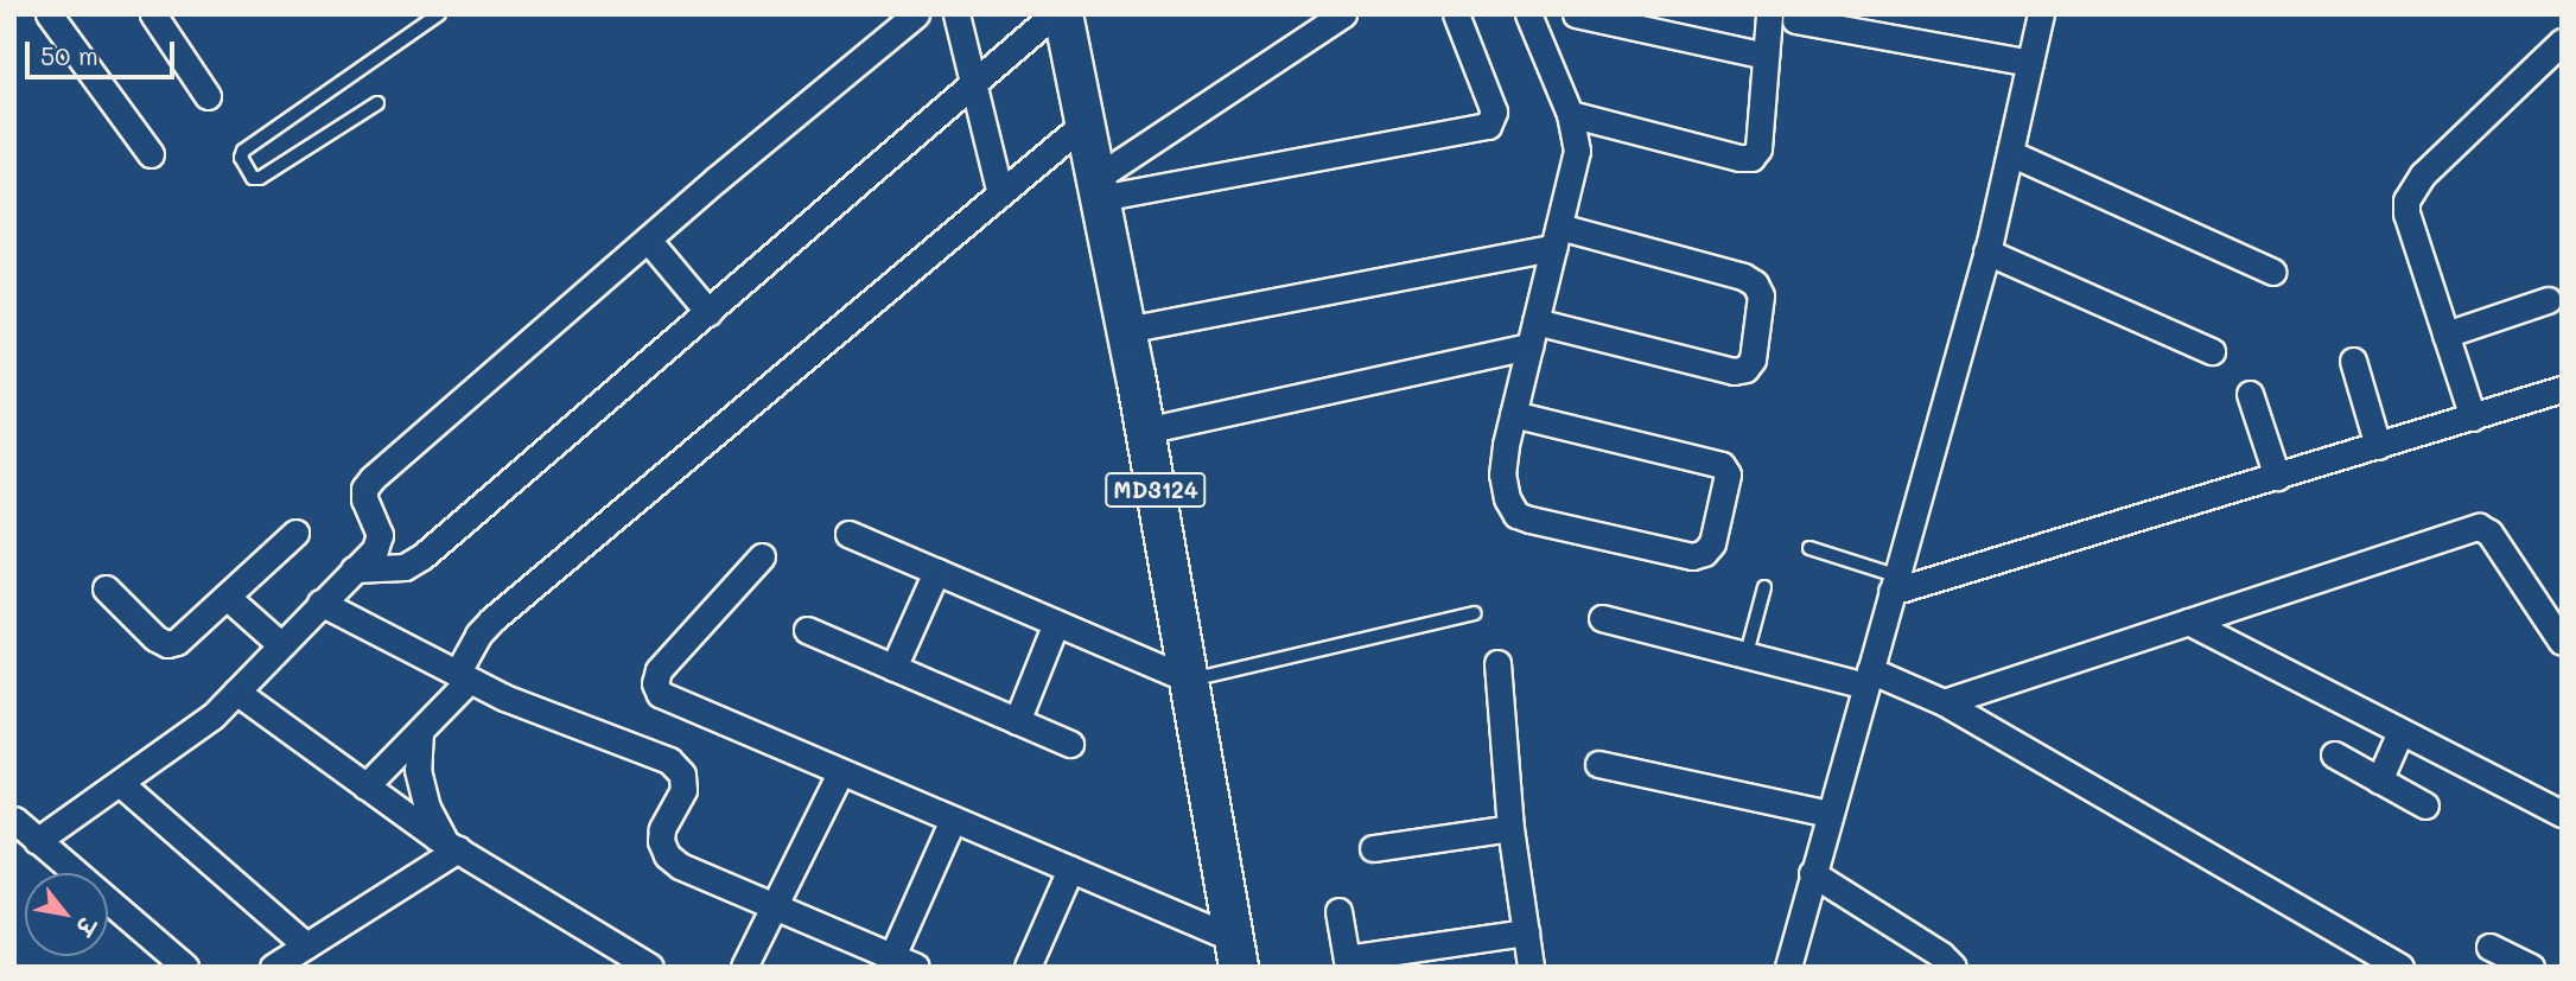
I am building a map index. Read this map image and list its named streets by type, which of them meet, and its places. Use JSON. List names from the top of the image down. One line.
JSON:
{"streets":{"main road":["MD3124"]},"scale_bar":"50 m","north":"bottom right"}
